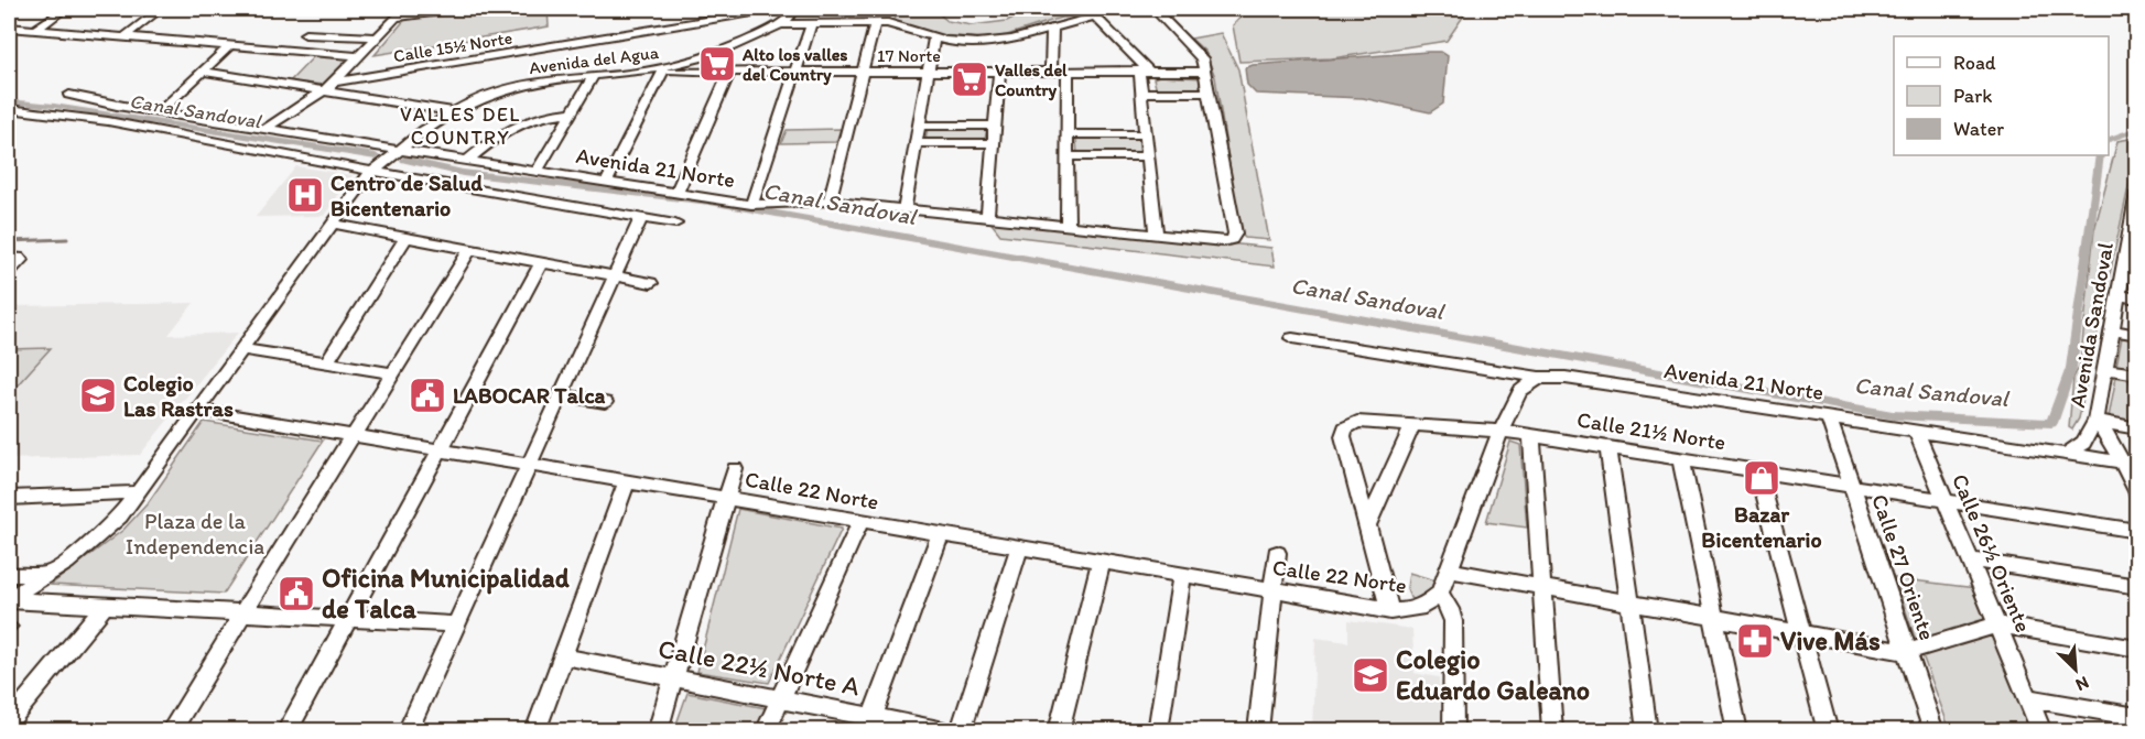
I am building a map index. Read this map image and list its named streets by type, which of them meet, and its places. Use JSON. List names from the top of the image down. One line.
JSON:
{"streets":{"street":["Calle 15½ Norte","17 Norte","Avenida del Agua","Avenida 21 Norte","Avenida Sandoval","Calle 21½ Norte","Calle 22 Norte","Calle 26½ Oriente","Calle 27 Oriente","Calle 22½ Norte A"]},"crossings":[["17 Norte","Avenida del Agua"],["Avenida del Agua","Avenida 21 Norte"],["Avenida del Agua","Calle 22 Norte"],["Avenida 21 Norte","Avenida Sandoval"],["Avenida 21 Norte","Calle 26½ Oriente"],["Avenida 21 Norte","Calle 27 Oriente"],["Calle 21½ Norte","Calle 22 Norte"],["Calle 21½ Norte","Calle 26½ Oriente"],["Calle 21½ Norte","Calle 27 Oriente"]],"districts":["VALLES DEL COUNTRY"],"water":["Canal Sandoval"],"parks":["Plaza de la Independencia"],"places":{"supermarket":["Alto los valles del Country","Valles del Country"],"hospital":["Centro de Salud Bicentenario"],"school or university":["Colegio Las Rastras","Colegio Eduardo Galeano"],"public building":["LABOCAR Talca","Oficina Municipalidad de Talca"],"shop":["Bazar Bicentenario"],"pharmacy":["Vive Más"]},"legend":["Road","Park","Water"],"north":"bottom right"}
